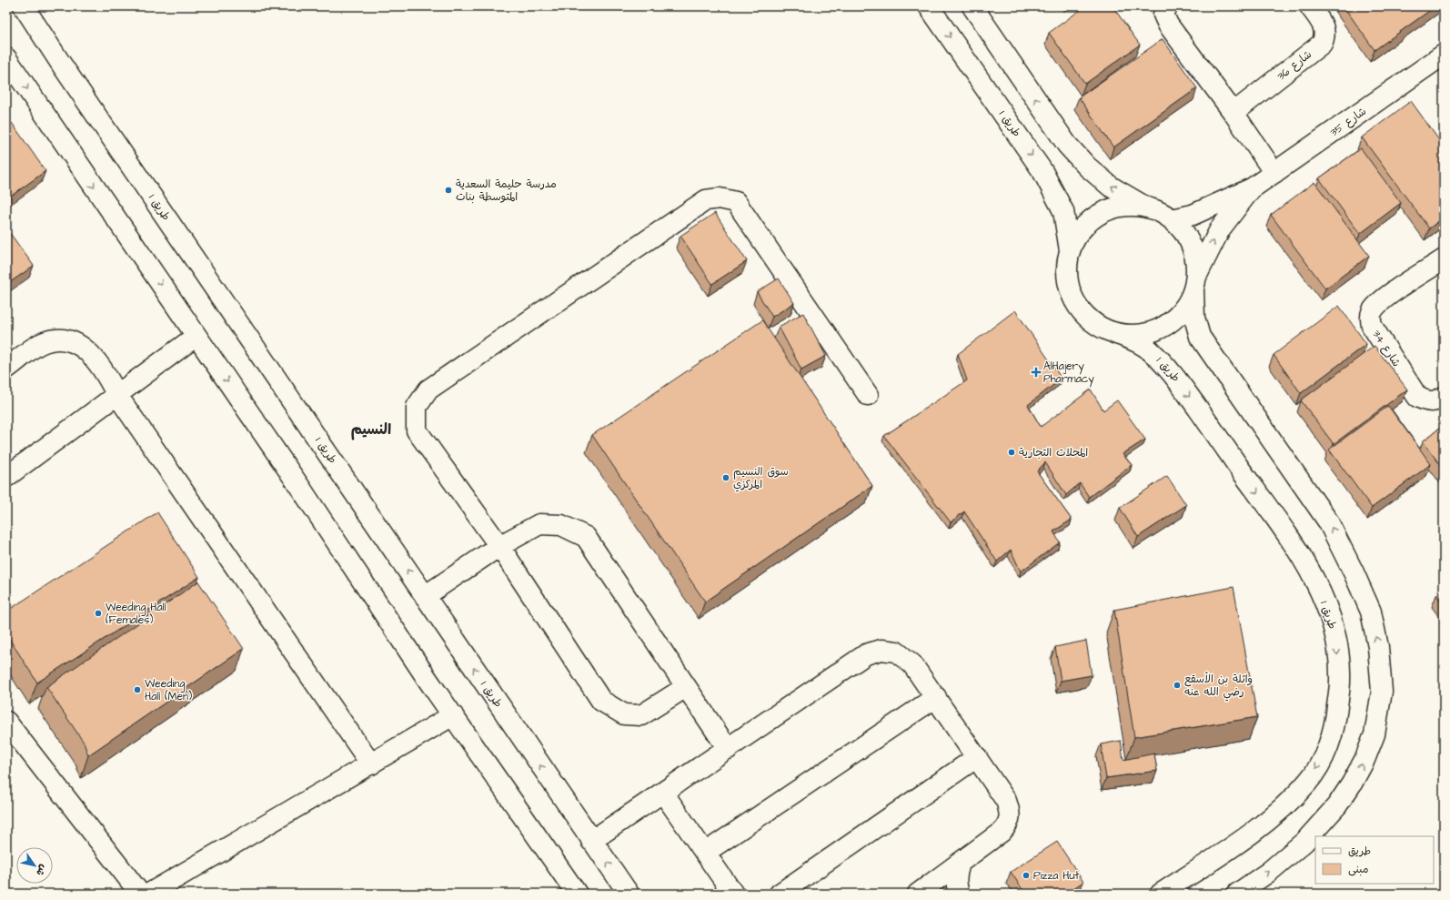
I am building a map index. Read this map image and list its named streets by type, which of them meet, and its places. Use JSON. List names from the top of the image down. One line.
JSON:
{"streets":{"street":["شارع 36","شارع 35","طريق 1","شارع 34"]},"crossings":[["شارع 35","طريق 1"]],"districts":["النسيم"],"places":{"other":["مدرسة حليمة السعدية المتوسطة بنات","المحلات التجارية","سوق النسيم المركزي","Weeding Hall (Females)","واثلة بن الأسقع رضي الله عنه","Weeding Hall (Men)","Pizza Hut"],"health":["AlHajery Pharmacy"]},"legend":["طريق","مبنى"],"north":"bottom right"}
